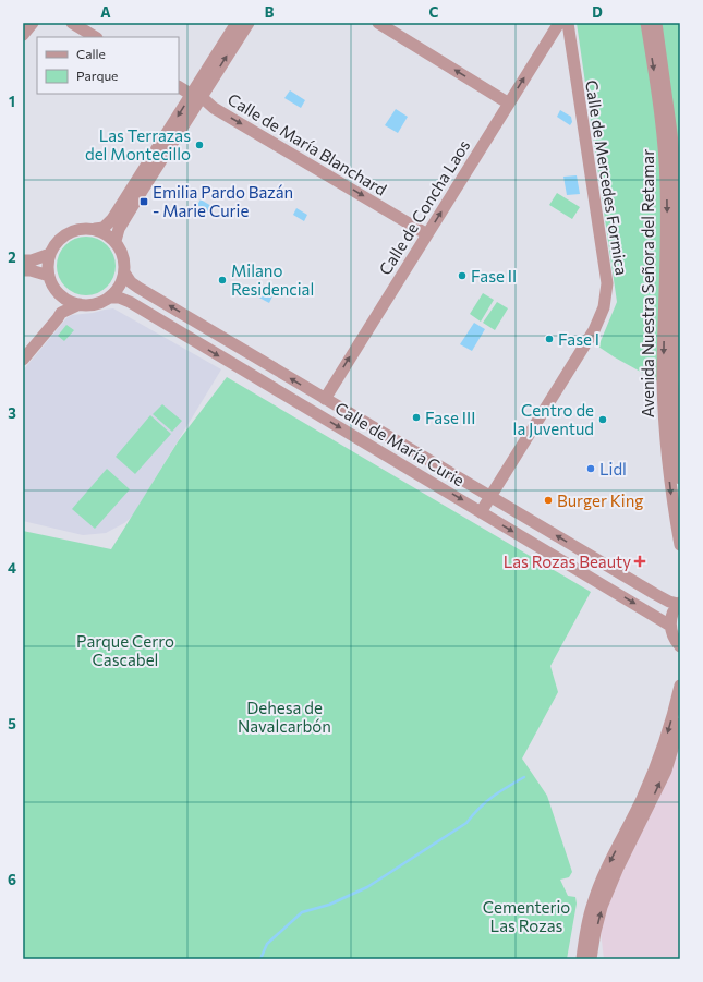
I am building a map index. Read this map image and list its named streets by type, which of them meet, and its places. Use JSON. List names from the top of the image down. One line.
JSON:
{"streets":{"street":["Calle de María Blanchard","Calle de Mercedes Formica","Calle de Concha Laos","Avenida Nuestra Señora del Retamar","Calle de María Curie"]},"crossings":[["Calle de María Blanchard","Calle de Concha Laos"],["Calle de Mercedes Formica","Calle de Concha Laos"],["Calle de Mercedes Formica","Calle de María Curie"],["Calle de Concha Laos","Calle de María Curie"]],"one_way":["Calle de María Blanchard","Calle de Concha Laos"],"parks":["Parque Cerro Cascabel","Dehesa de Navalcarbón","Cementerio Las Rozas"],"places":{"other":["Las Terrazas del Montecillo","Fase II","Milano Residencial","Fase I","Fase III","Centro de la Juventud","Lidl","Burger King"],"transit":["Emilia Pardo Bazán - Marie Curie"],"health":["Las Rozas Beauty"]},"legend":["Calle","Parque"],"grid":{"columns":["A","B","C","D"],"rows":["1","2","3","4","5","6"]}}
